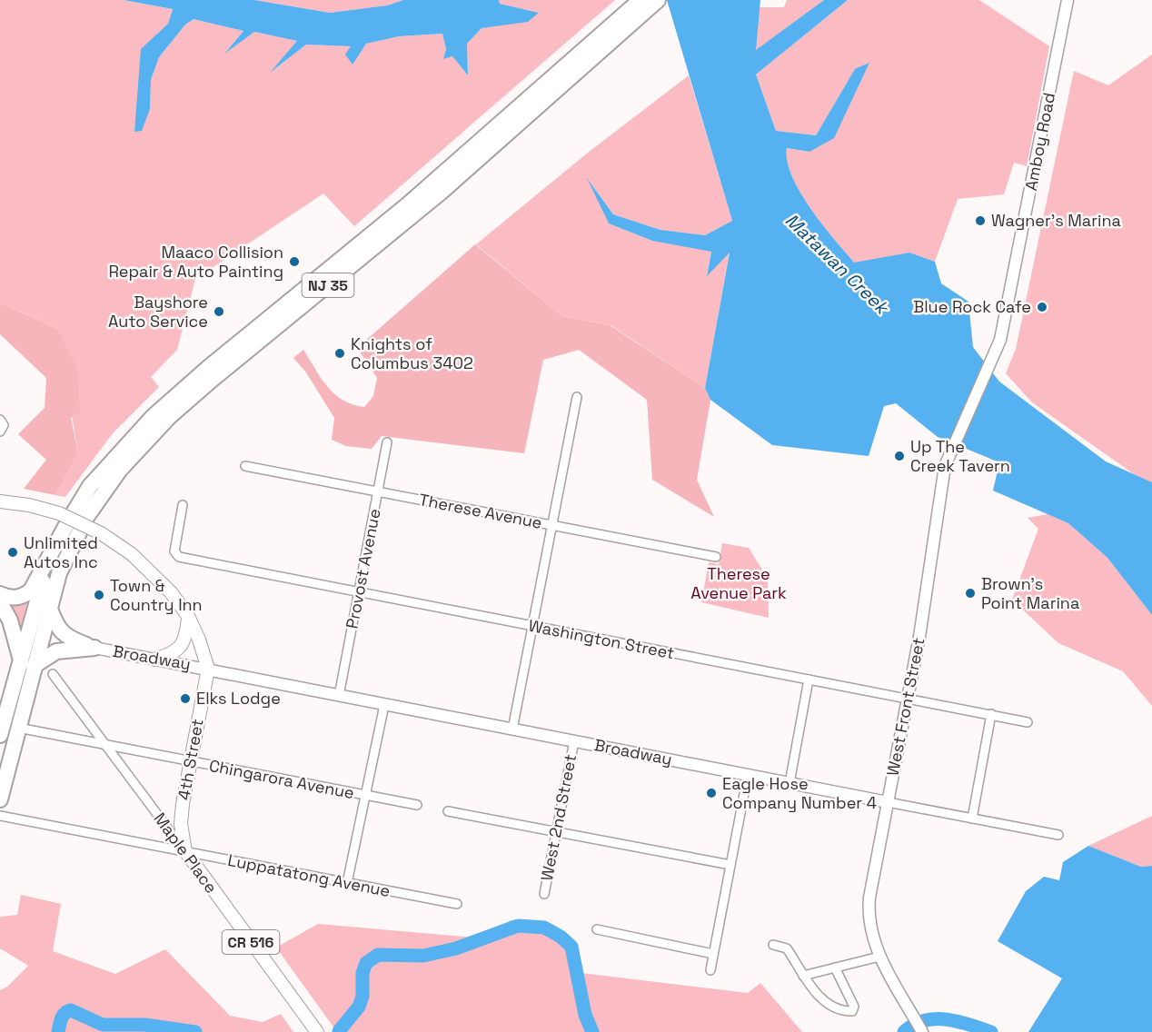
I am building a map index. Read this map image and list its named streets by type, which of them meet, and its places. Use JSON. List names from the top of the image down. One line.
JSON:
{"streets":{"highway":["NJ 35"],"main road":["Amboy Road","Broadway","West Front Street","4th Street","Maple Place","CR 516"],"street":["Therese Avenue","Provost Avenue","Washington Street","Chingarora Avenue","West 2nd Street","Luppatatong Avenue"]},"crossings":[["Amboy Road","West Front Street"],["NJ 35","Chingarora Avenue"],["Therese Avenue","Provost Avenue"],["Provost Avenue","Washington Street"],["Provost Avenue","Broadway"],["Washington Street","West Front Street"],["Broadway","West Front Street"],["Broadway","4th Street"],["Broadway","West 2nd Street"],["4th Street","Chingarora Avenue"],["4th Street","Maple Place"],["4th Street","Luppatatong Avenue"],["Chingarora Avenue","Maple Place"],["Maple Place","Luppatatong Avenue"]],"water":["Matawan Creek"],"parks":["Therese Avenue Park"],"places":["Wagner's Marina","Maaco Collision Repair & Auto Painting","Blue Rock Cafe","Bayshore Auto Service","Knights of Columbus 3402","Up The Creek Tavern","Unlimited Autos Inc","Brown's Point Marina","Town & Country Inn","Elks Lodge","Eagle Hose Company Number 4"]}
